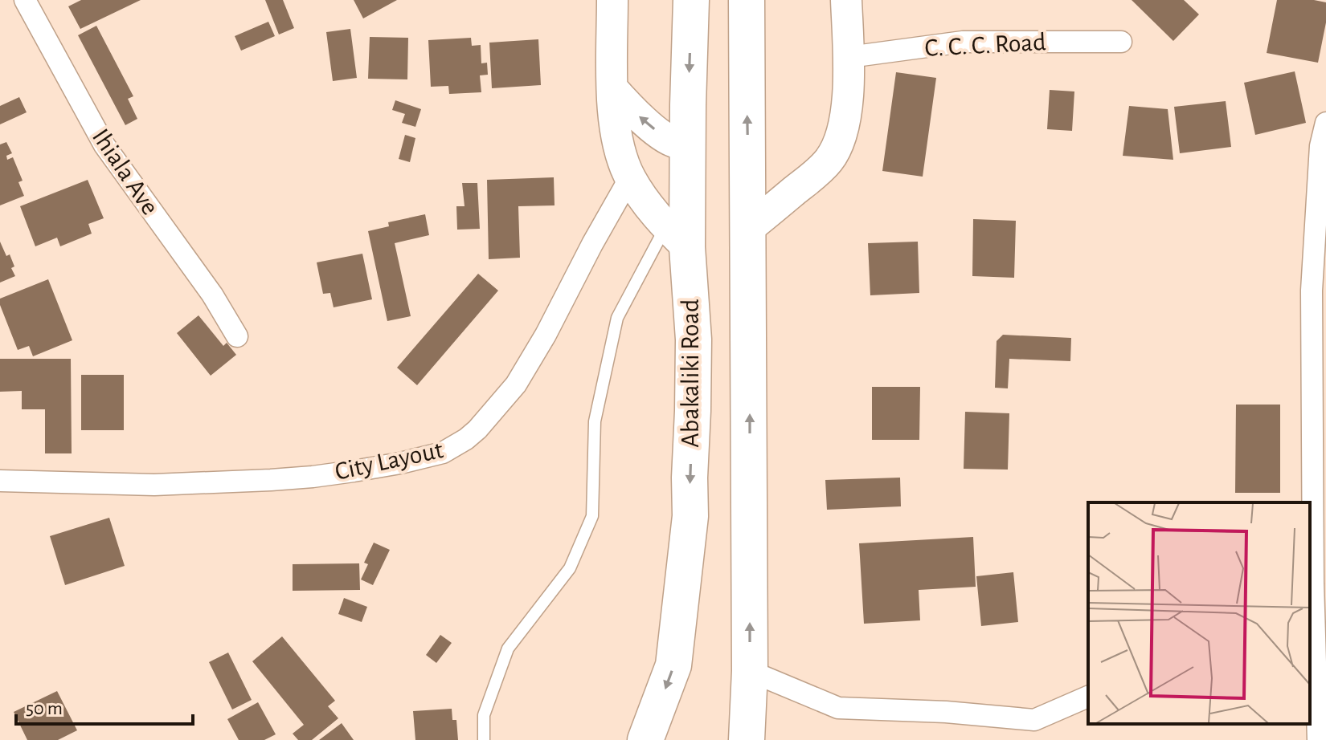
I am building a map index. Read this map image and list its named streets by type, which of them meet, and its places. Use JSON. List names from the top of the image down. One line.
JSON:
{"streets":{"highway":["Abakaliki Road"],"street":["C. C. C. Road","Ihiala Ave","City Layout"]},"scale_bar":"50 m"}
